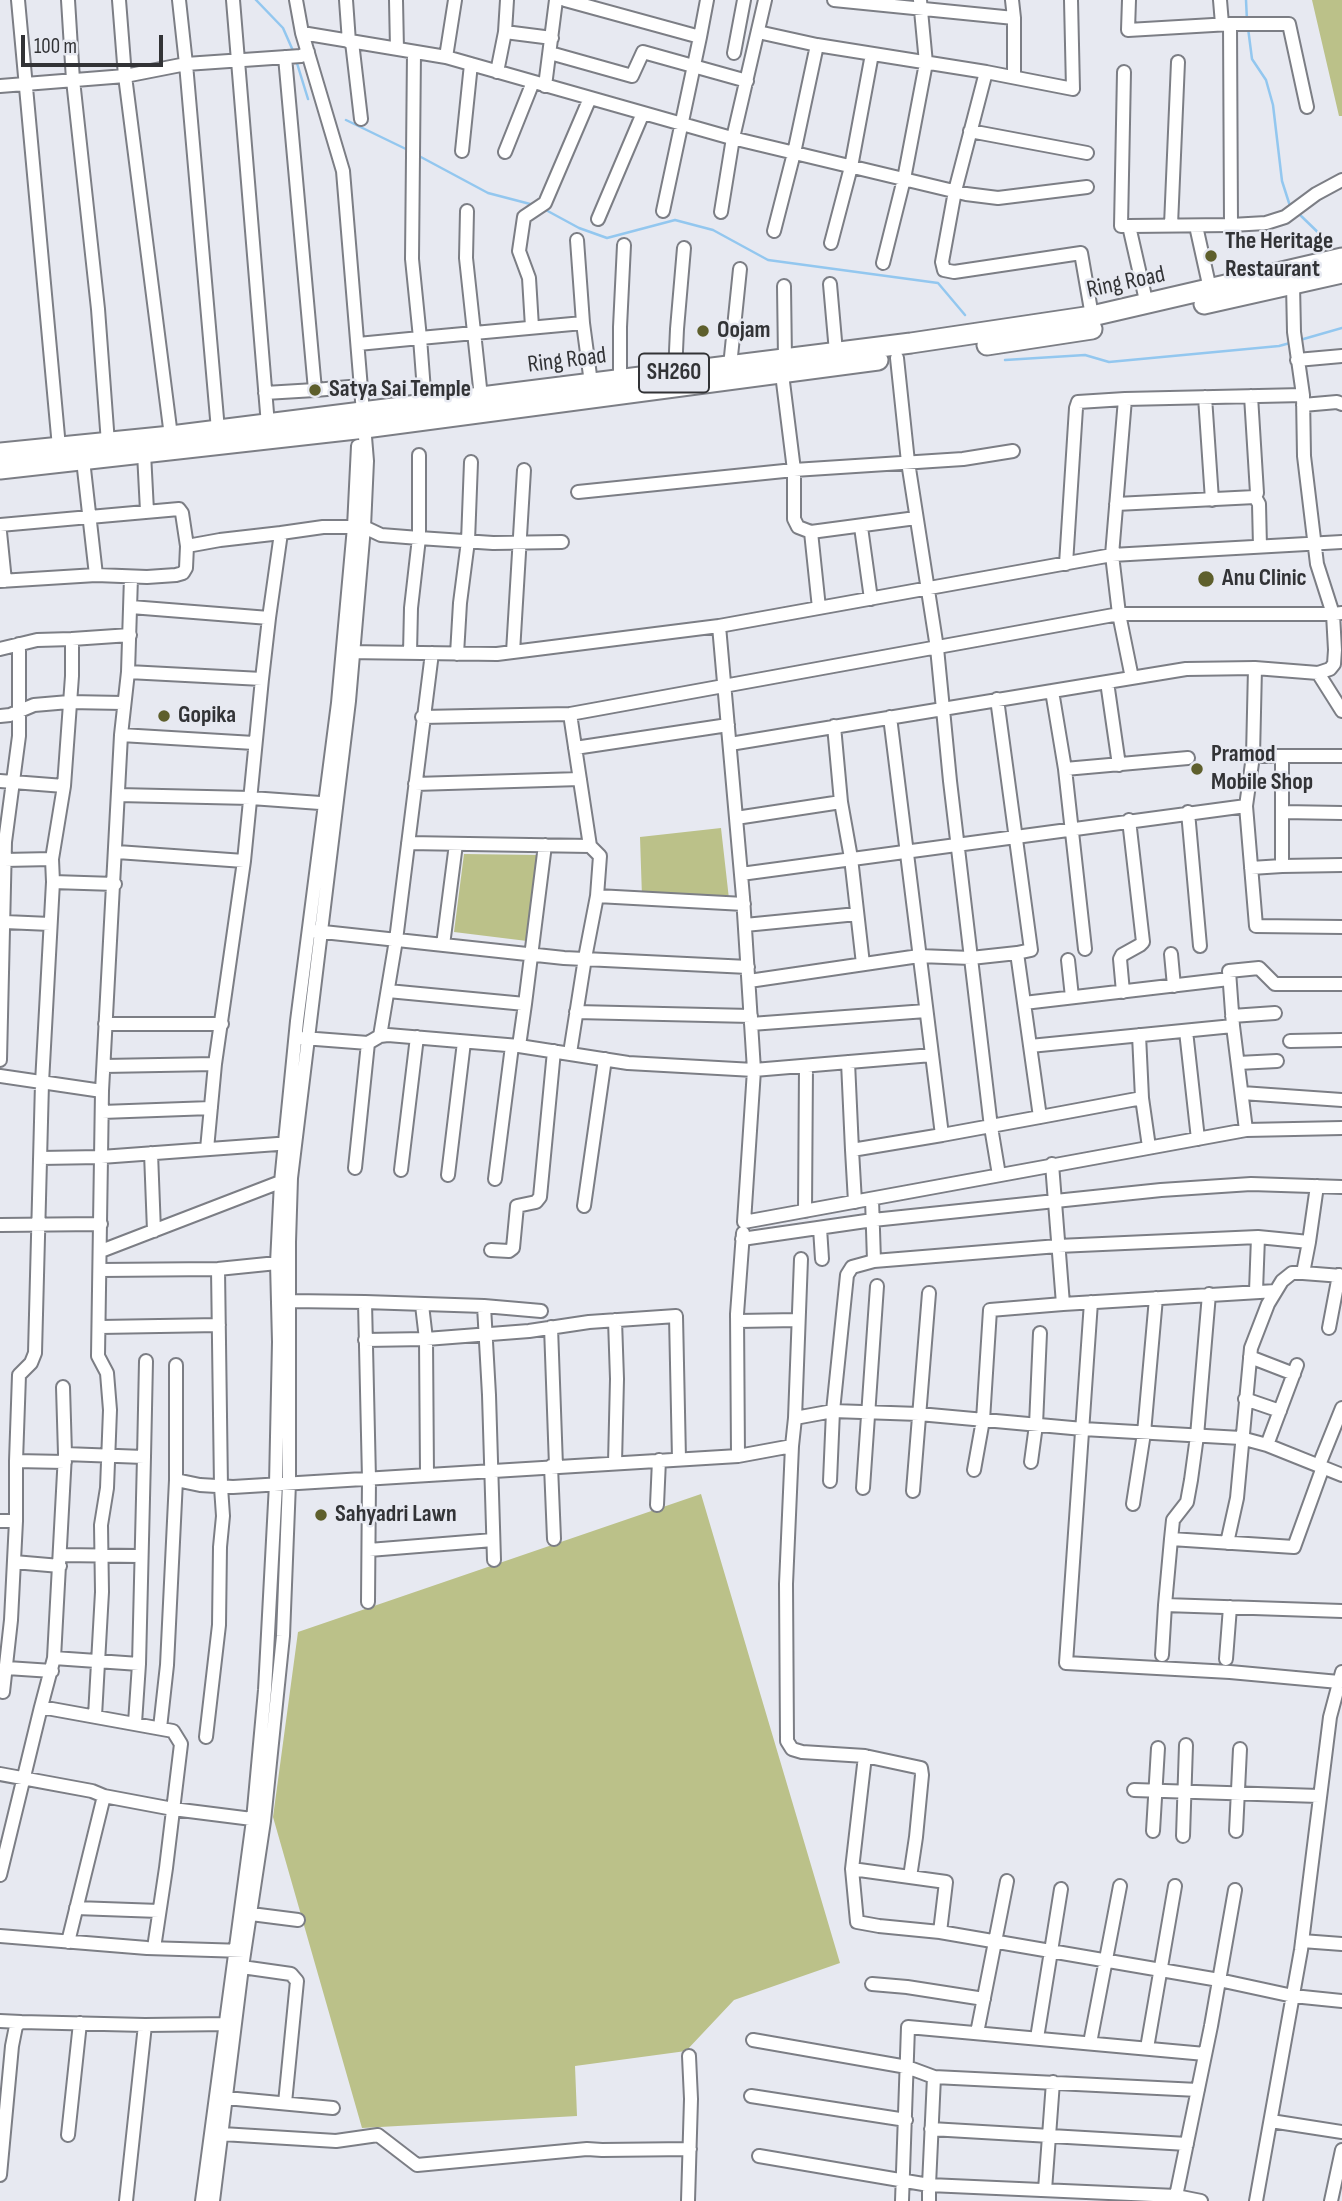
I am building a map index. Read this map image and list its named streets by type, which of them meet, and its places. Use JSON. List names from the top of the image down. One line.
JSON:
{"streets":{"highway":["Ring Road","SH260"]},"places":["The Heritage Restaurant","Oojam","Satya Sai Temple","Anu Clinic","Gopika","Pramod Mobile Shop","Sahyadri Lawn"],"scale_bar":"100 m"}
